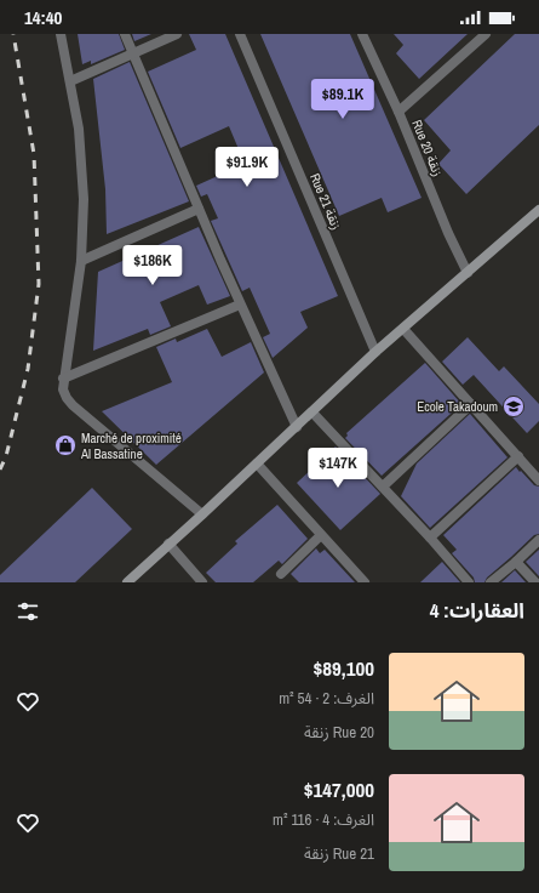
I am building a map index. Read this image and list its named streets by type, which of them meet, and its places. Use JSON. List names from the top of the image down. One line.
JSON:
{"streets":{"street":["Rue 20 زنقة","Rue 21 زنقة"]},"places":{"school or university":["Ecole Takadoum"],"shop":["Marché de proximité Al Bassatine"]},"page":{"status":"14:40","price":["$89.1K","$91.9K","$186K","$147K"],"heading":"العقارات: 4","list":[{"name":"$89,100","note":"الغرف: 2 · 54 m² · Rue 20 زنقة"},{"name":"$147,000","note":"الغرف: 4 · 116 m² · Rue 21 زنقة"}]}}
